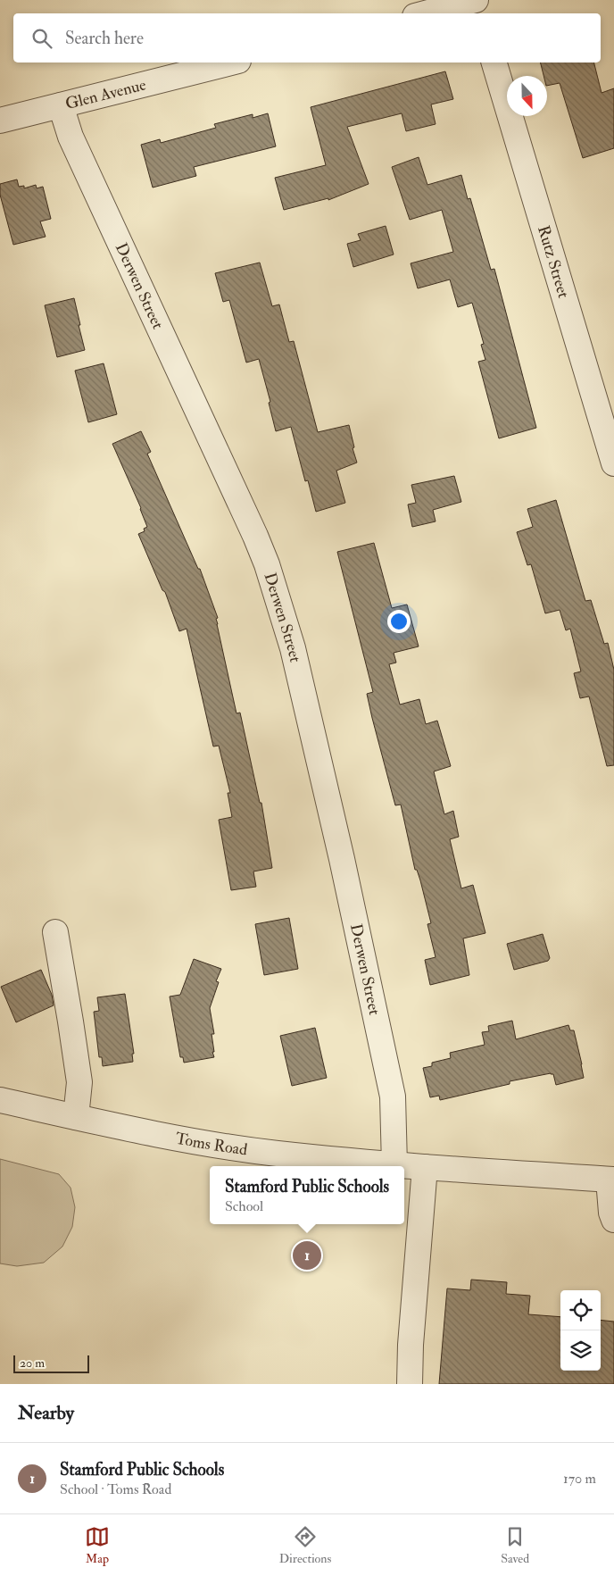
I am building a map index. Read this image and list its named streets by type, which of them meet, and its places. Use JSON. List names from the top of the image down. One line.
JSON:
{"streets":{"street":["Glen Avenue","Rutz Street","Derwen Street","Toms Road"]},"crossings":[["Glen Avenue","Derwen Street"],["Derwen Street","Toms Road"]],"scale_bar":"20 m","north":"bottom","page":{"search":"Search here","popup":["Stamford Public Schools","School"],"pins":"1","scale":"20 m","heading":"Nearby","list":[{"mark":"1","name":"Stamford Public Schools","note":"School · Toms Road","value":"170 m"}],"nav":["Map","Directions","Saved"]}}
